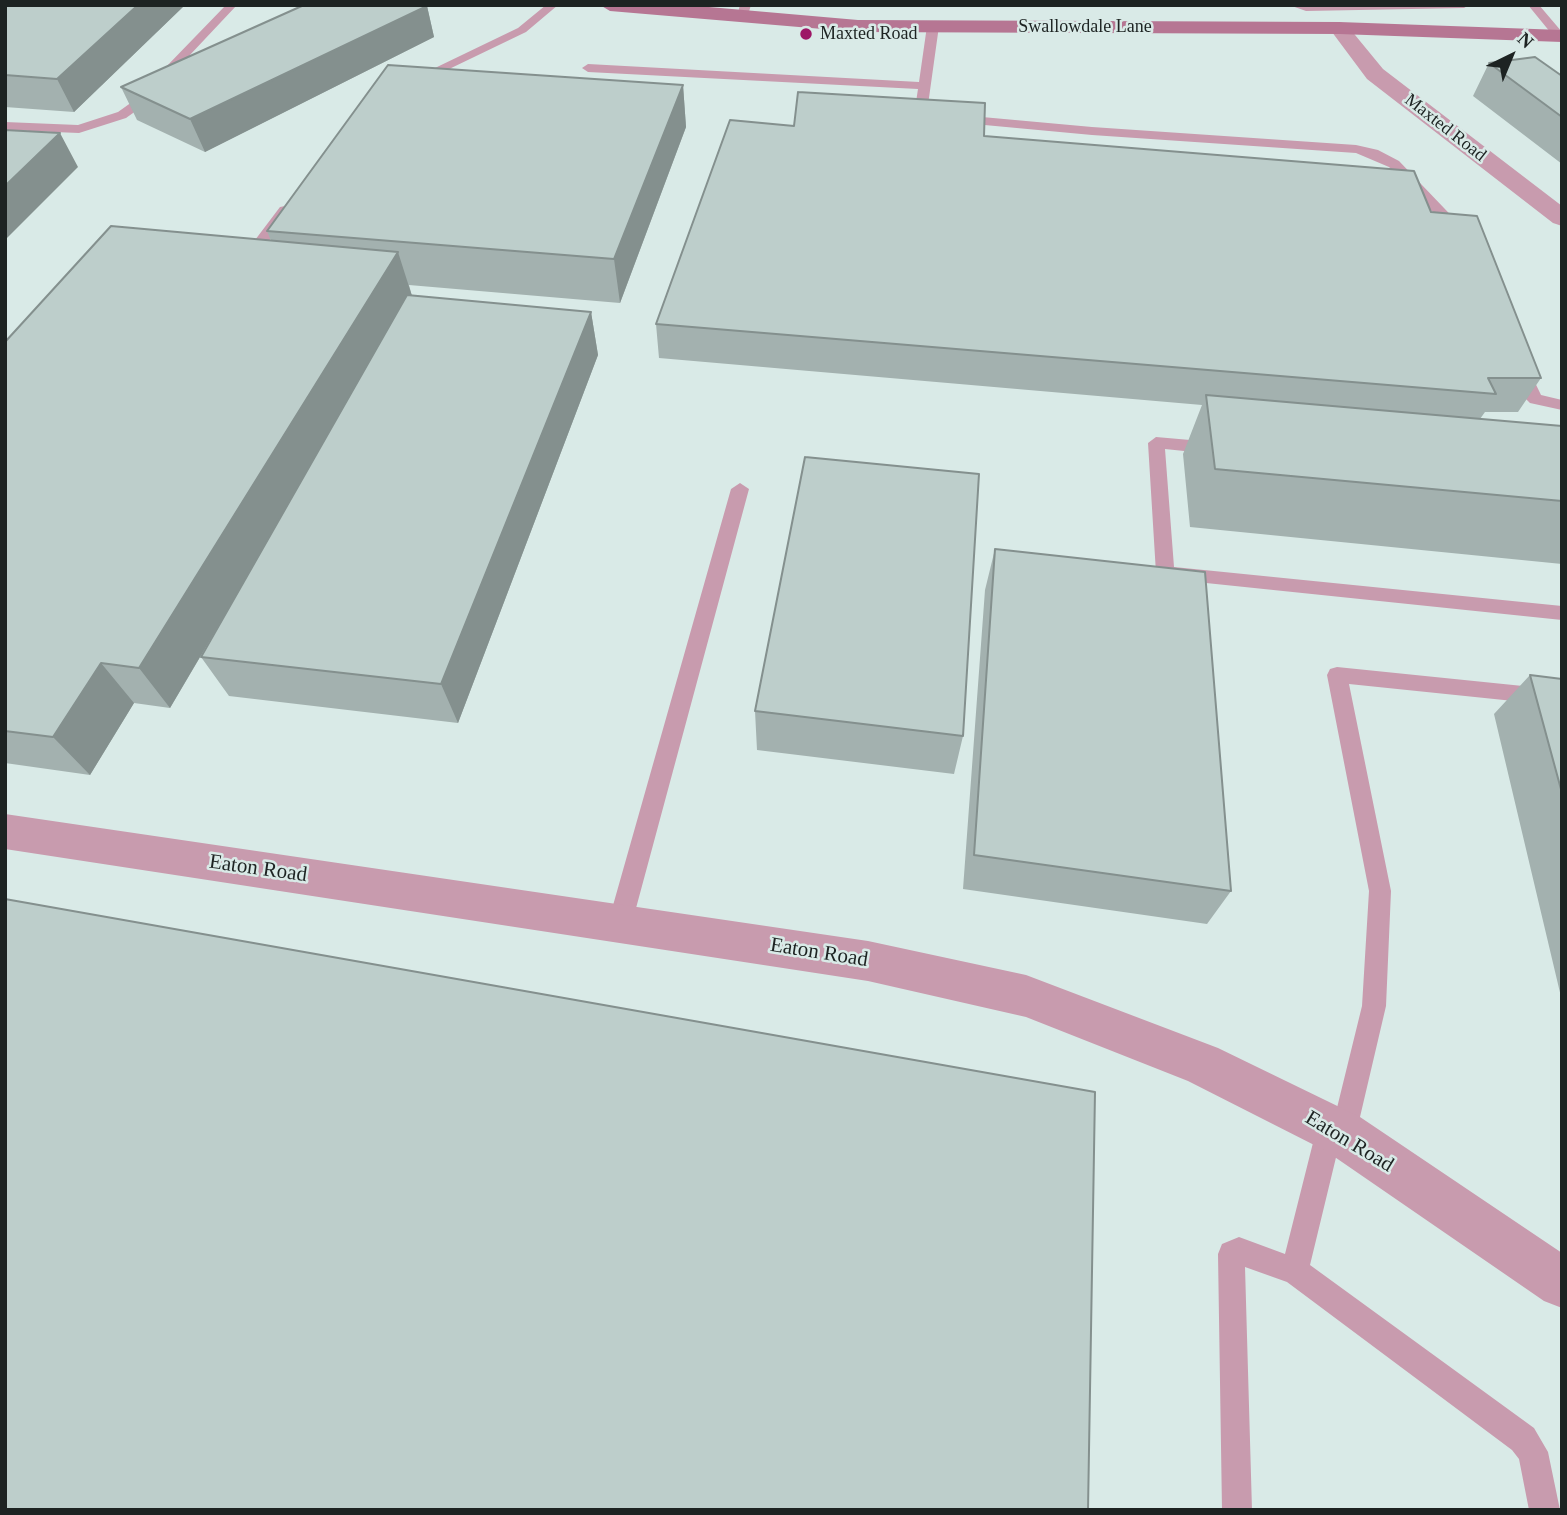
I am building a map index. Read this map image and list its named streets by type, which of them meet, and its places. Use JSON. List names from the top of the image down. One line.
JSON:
{"streets":{"street":["Swallowdale Lane","Maxted Road","Eaton Road"]},"crossings":[["Swallowdale Lane","Maxted Road"]],"places":["Maxted Road"],"north":"top right"}
